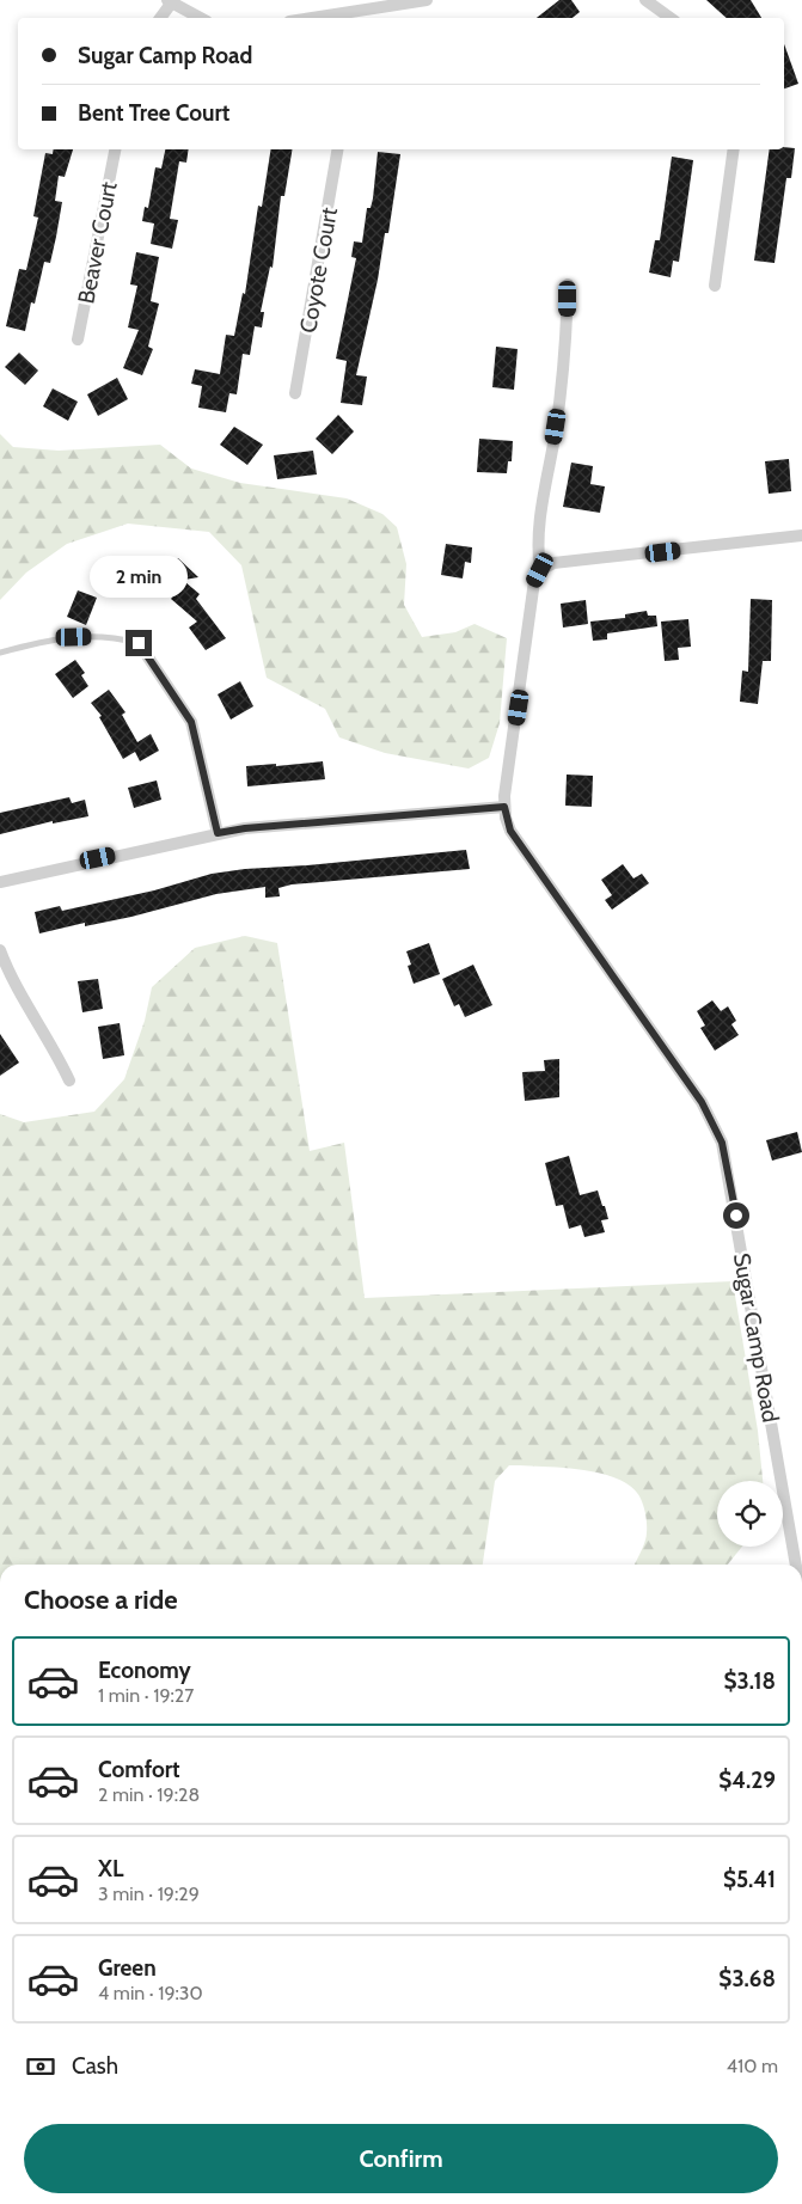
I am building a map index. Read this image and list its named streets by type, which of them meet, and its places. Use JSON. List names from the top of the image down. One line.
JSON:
{"streets":{"street":["Beaver Court","Coyote Court","Sugar Camp Road"]},"page":{"banner":["Sugar Camp Road","Bent Tree Court"],"bubble":"2 min","heading":"Choose a ride","list":[{"name":"Economy","note":"1 min · 19:27","value":"$3.18"},{"name":"Comfort","note":"2 min · 19:28","value":"$4.29"},{"name":"XL","note":"3 min · 19:29","value":"$5.41"},{"name":"Green","note":"4 min · 19:30","value":"$3.68"}],"pay":["Cash","410 m"],"buttons":"Confirm"}}
